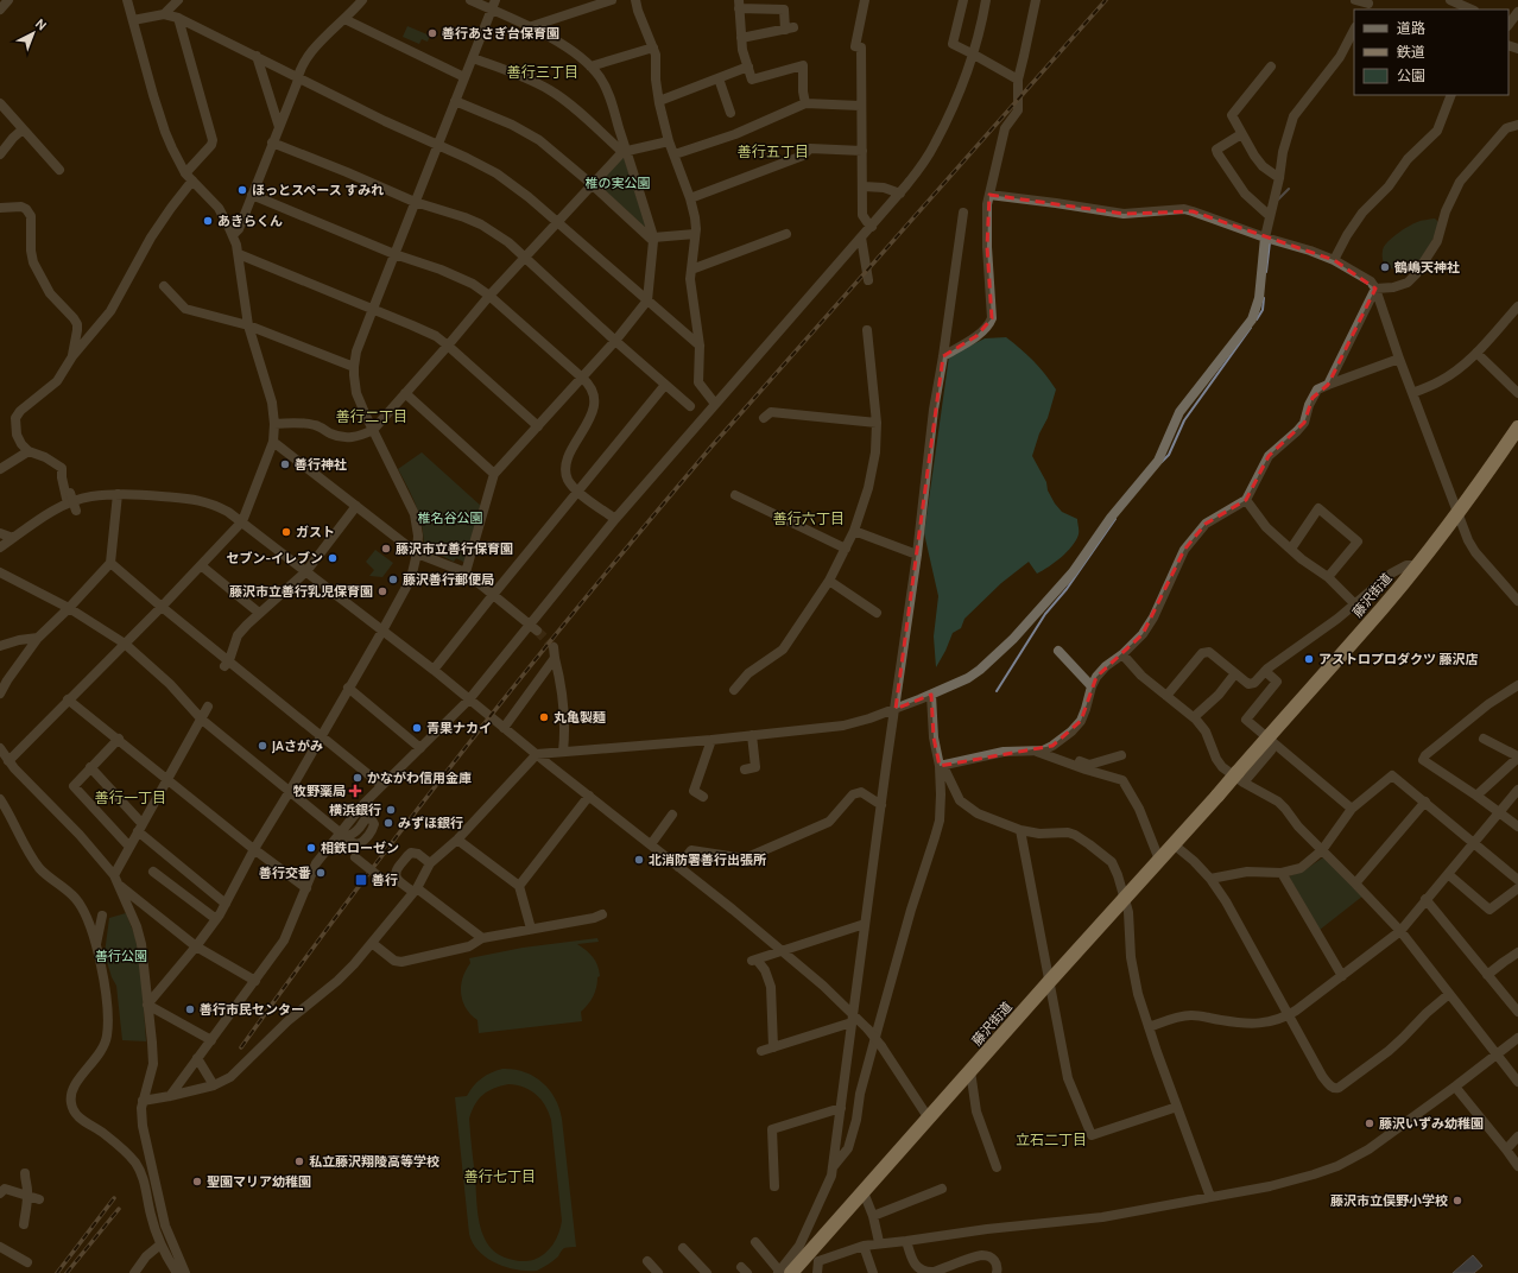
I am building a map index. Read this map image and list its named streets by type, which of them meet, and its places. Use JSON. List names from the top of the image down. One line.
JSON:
{"streets":{"highway":["藤沢街道"]},"districts":["善行三丁目","善行五丁目","善行二丁目","善行六丁目","善行一丁目","立石二丁目","善行七丁目"],"parks":["椎の実公園","椎名谷公園","善行公園"],"places":{"other":["善行あさぎ台保育園","ほっとスペース すみれ","あきらくん","鶴嶋天神社","善行神社","ガスト","藤沢市立善行保育園","セブン-イレブン","藤沢善行郵便局","藤沢市立善行乳児保育園","アストロプロダクツ 藤沢店","丸亀製麺","青果ナカイ","JAさがみ","かながわ信用金庫","横浜銀行","みずほ銀行","相鉄ローゼン","北消防署善行出張所","善行交番","善行市民センター","藤沢いずみ幼稚園","私立藤沢翔陵高等学校","聖園マリア幼稚園","藤沢市立俣野小学校"],"health":["牧野薬局"],"transit":["善行"]},"legend":["道路","鉄道","公園"],"north":"top right"}
